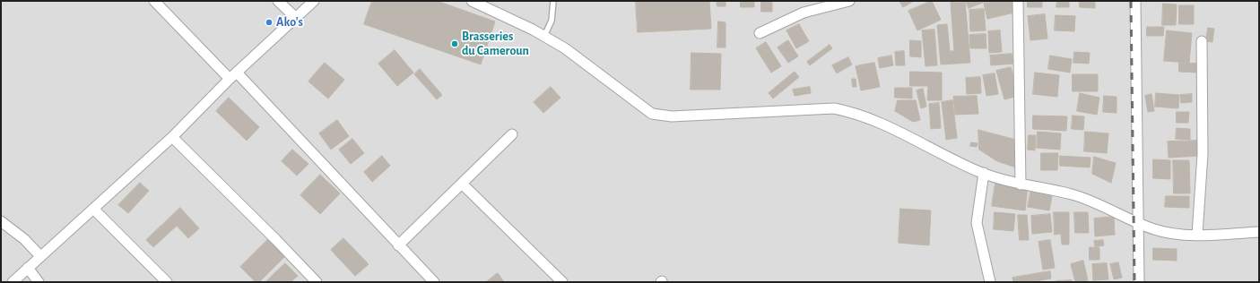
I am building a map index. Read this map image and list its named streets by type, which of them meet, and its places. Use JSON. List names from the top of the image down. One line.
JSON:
{"places":["Ako's","Brasseries du Cameroun"]}
